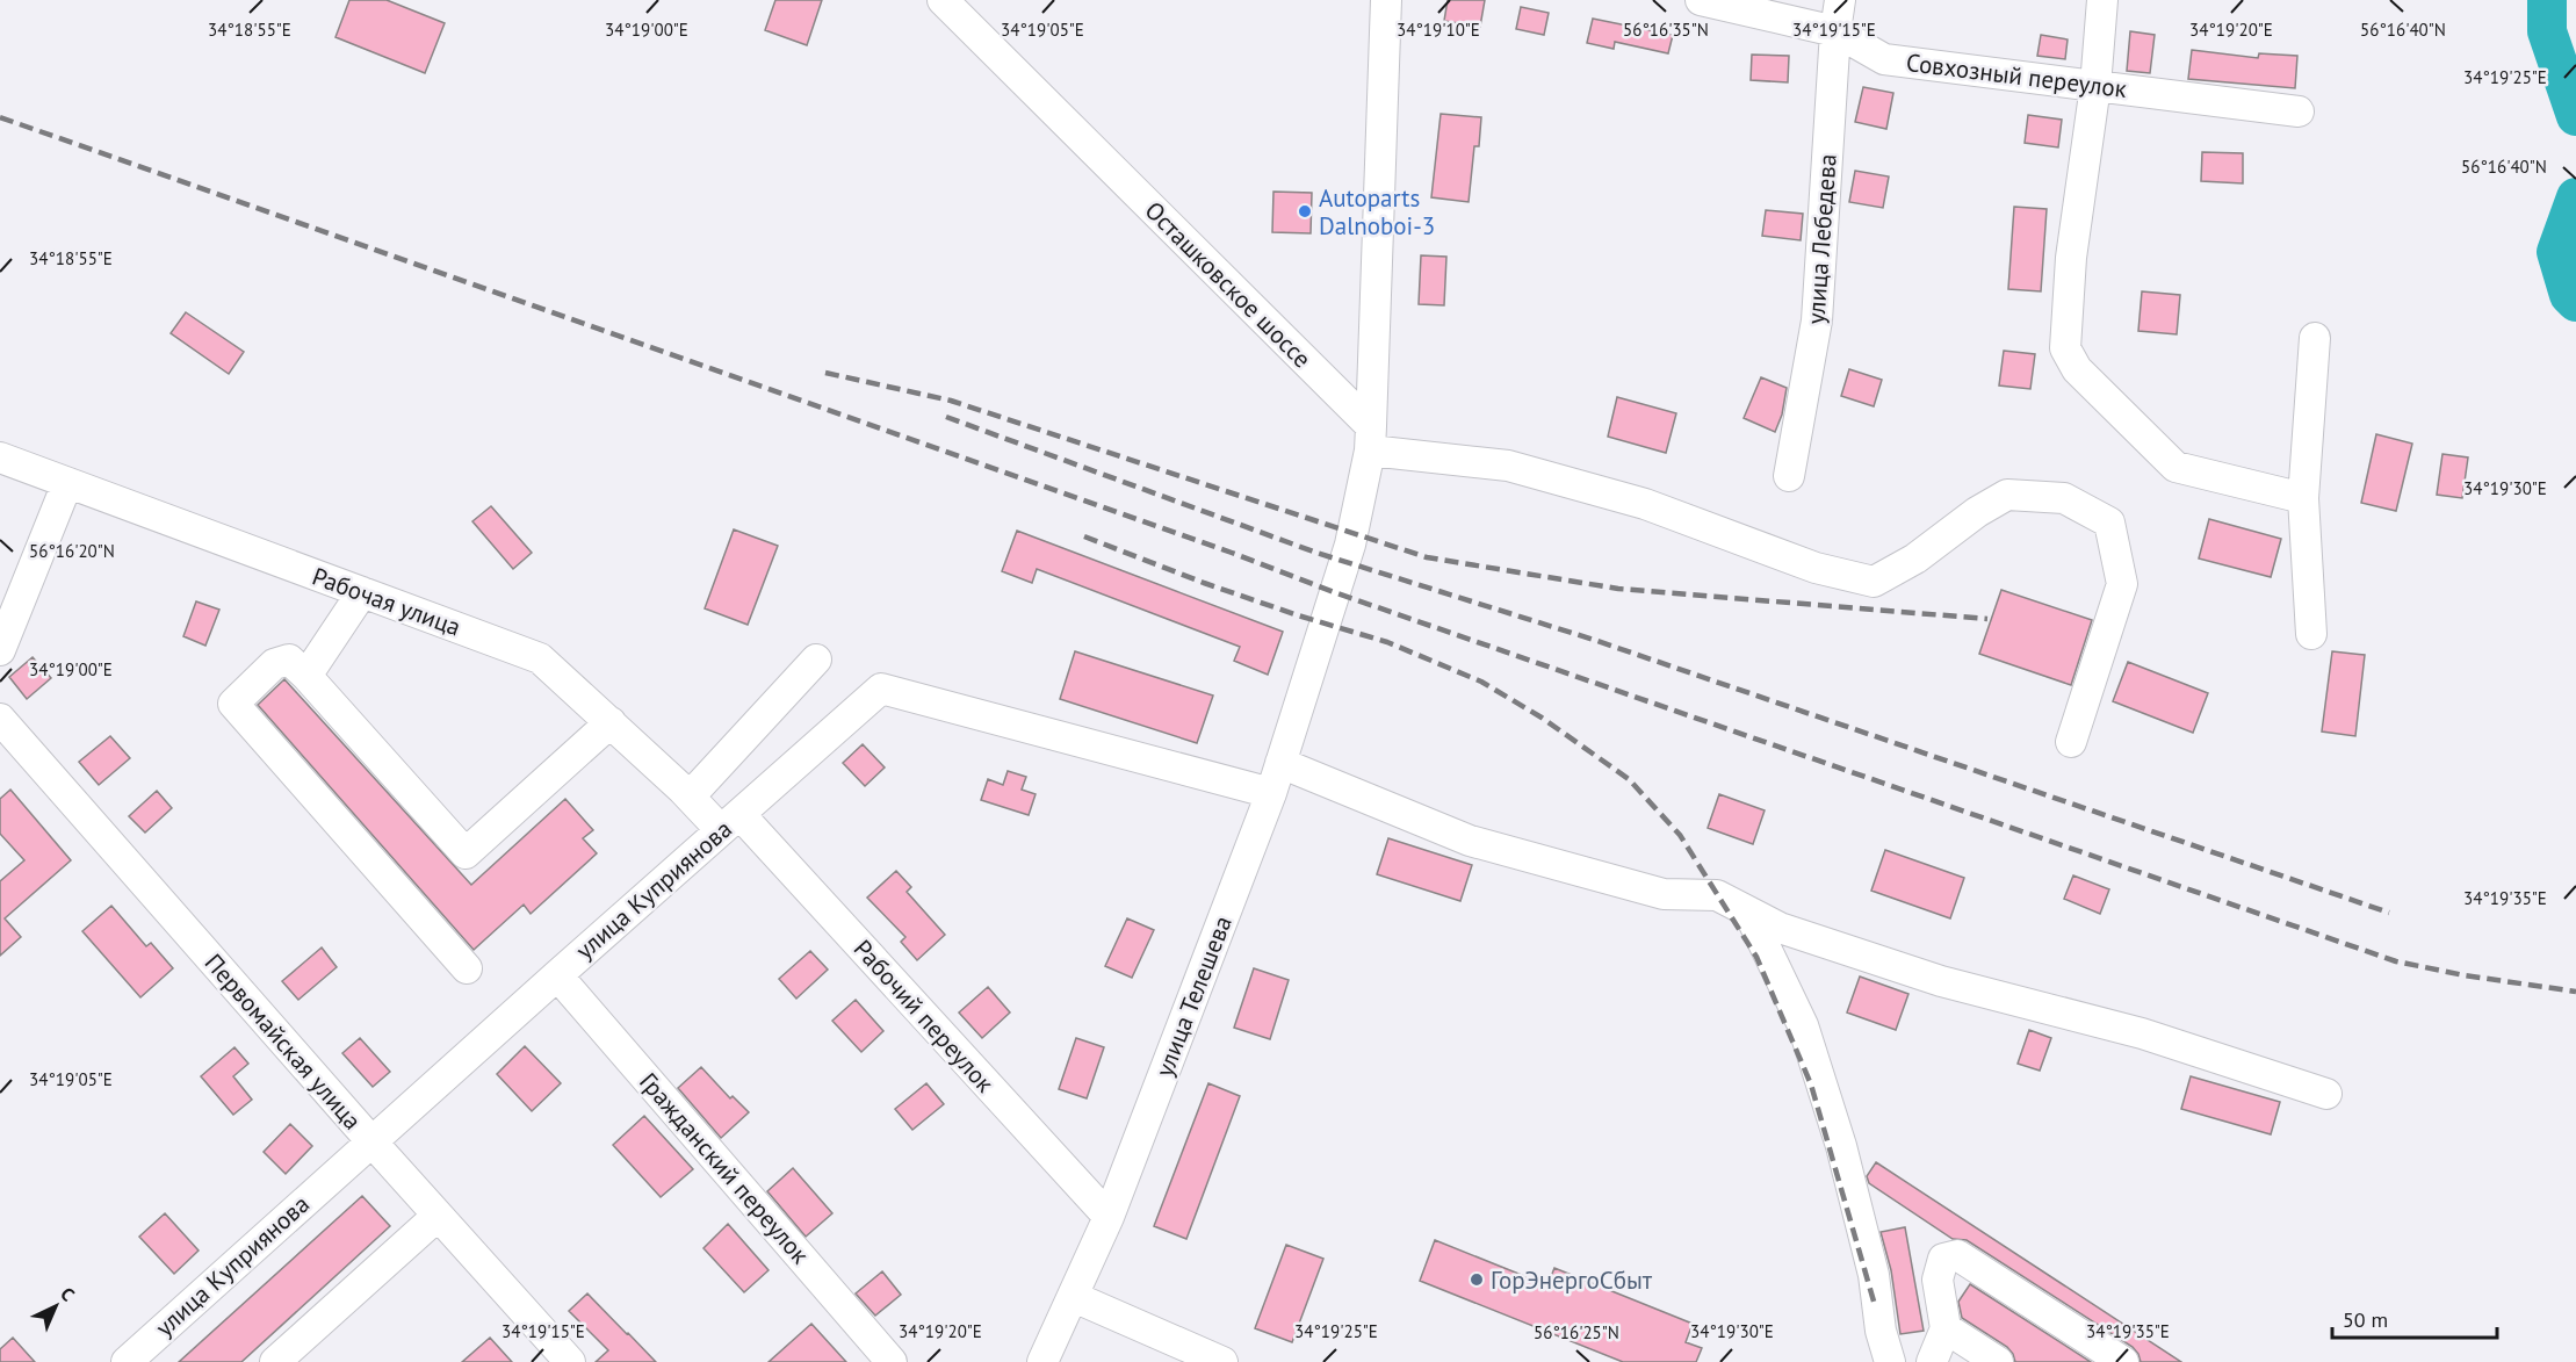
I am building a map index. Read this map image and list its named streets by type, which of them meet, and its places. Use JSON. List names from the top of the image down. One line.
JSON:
{"streets":{"street":["Совхозный переулок","улица Лебедева","Осташковское шоссе","Рабочая улица","улица Куприянова","улица Телешева","Рабочий переулок","Первомайская улица","Гражданский переулок"]},"crossings":[["Совхозный переулок","улица Лебедева"],["Осташковское шоссе","улица Телешева"],["Рабочая улица","улица Куприянова"],["Рабочая улица","Рабочий переулок"],["улица Куприянова","улица Телешева"],["улица Куприянова","Рабочий переулок"],["улица Куприянова","Первомайская улица"],["улица Куприянова","Гражданский переулок"],["улица Телешева","Рабочий переулок"]],"places":["Autoparts Dalnoboi-3","ГорЭнергоСбыт"],"scale_bar":"50 m","north":"top right","coordinates":["56°16'35\"N","56°16'40\"N","34°18'55\"E","34°19'00\"E","34°19'05\"E","34°19'10\"E","34°19'15\"E","34°19'20\"E","34°19'25\"E","34°19'30\"E","56°16'20\"N","34°19'35\"E","56°16'25\"N"]}
